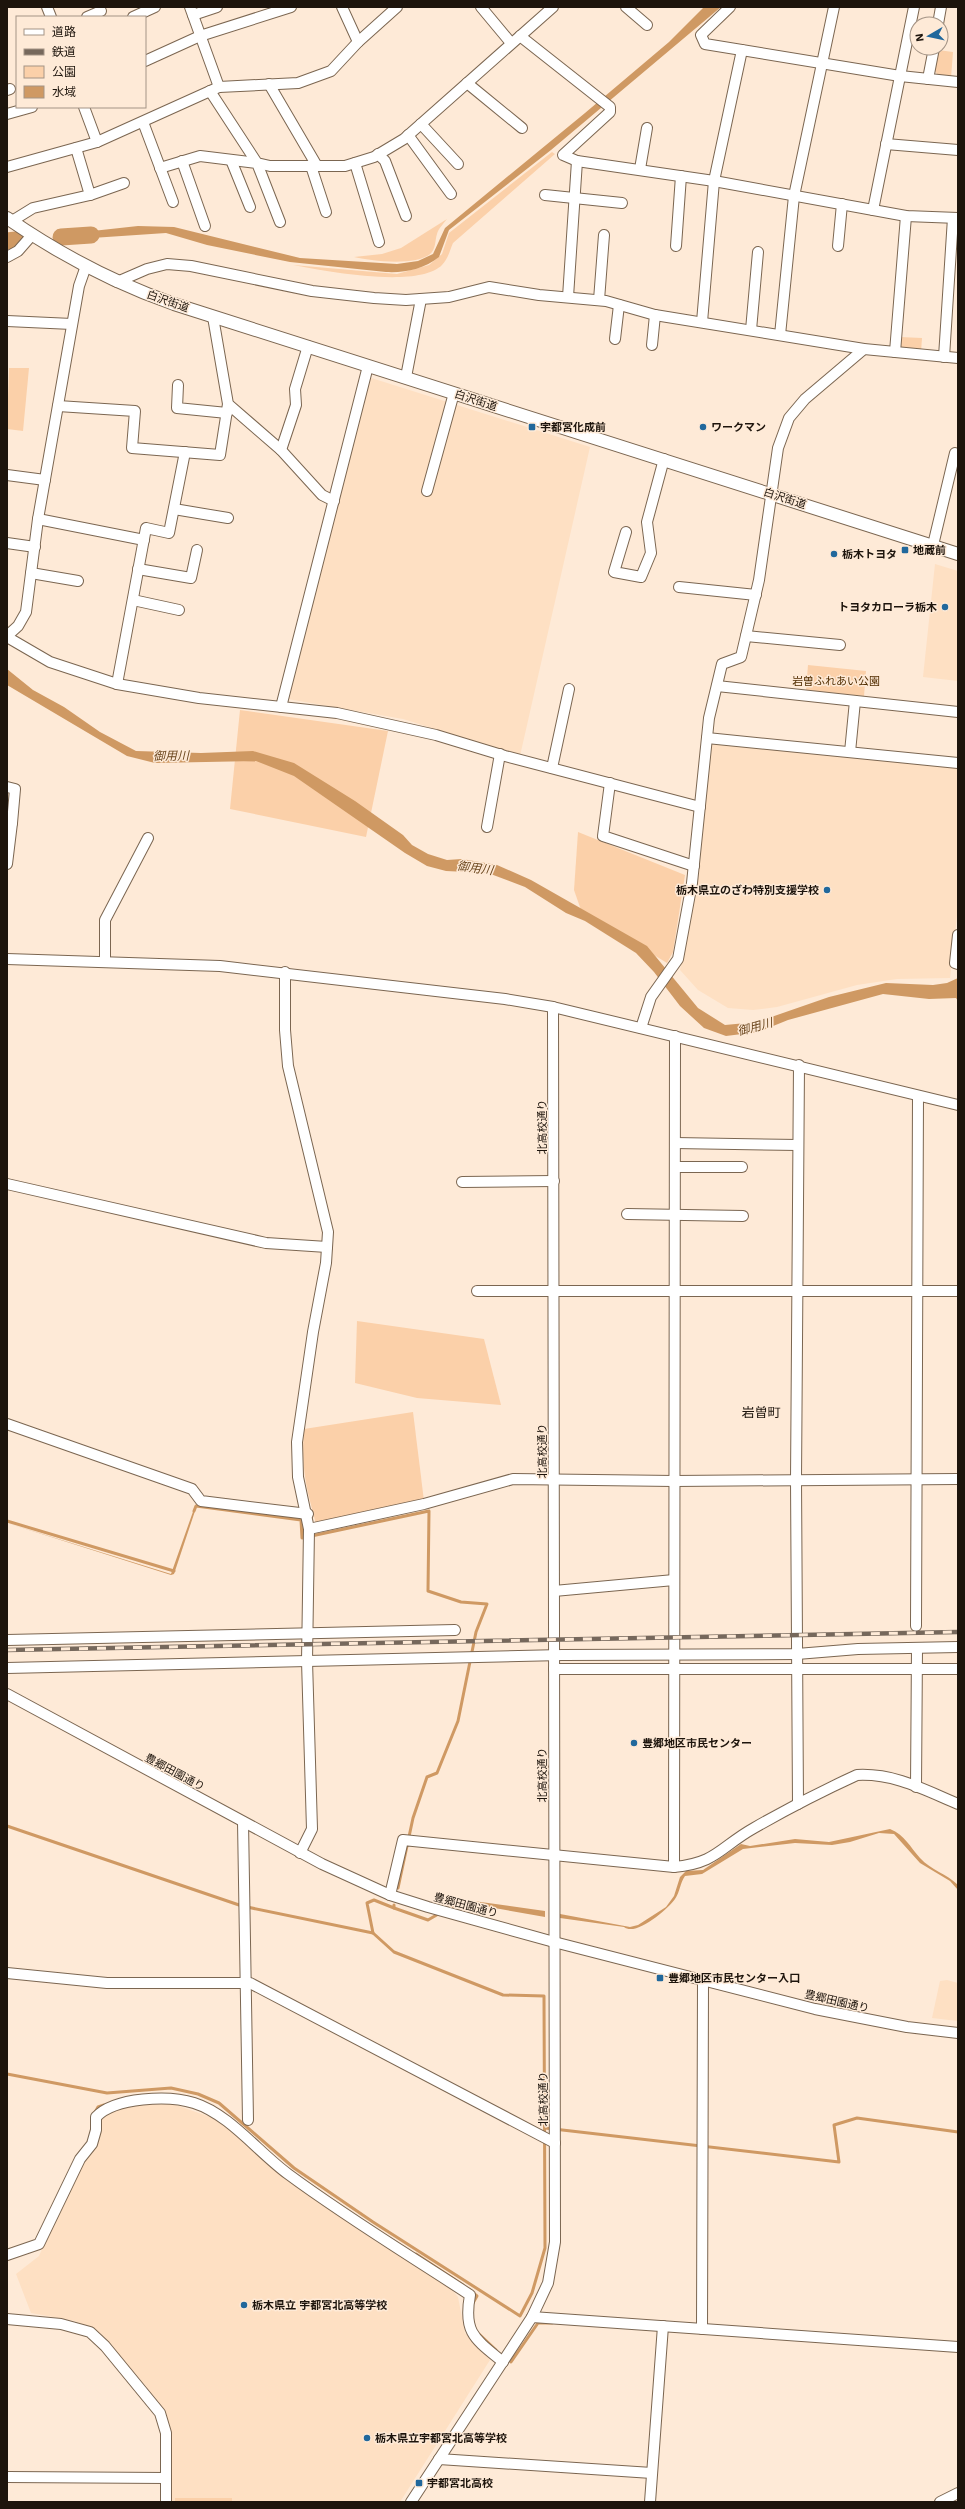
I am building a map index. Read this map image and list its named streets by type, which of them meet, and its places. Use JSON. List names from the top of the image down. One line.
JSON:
{"streets":{"main road":["白沢街道"],"street":["北高校通り","豊郷田園通り"]},"crossings":[["北高校通り","豊郷田園通り"]],"districts":["岩曽町"],"water":["御用川"],"parks":["岩曽ふれあい公園"],"places":{"transit":["宇都宮化成前","地蔵前","豊郷地区市民センター入口","宇都宮北高校"],"other":["ワークマン","栃木トヨタ","トヨタカローラ栃木","栃木県立のざわ特別支援学校","豊郷地区市民センター","栃木県立 宇都宮北高等学校","栃木県立宇都宮北高等学校"]},"legend":["道路","鉄道","公園","水域"],"north":"left"}
